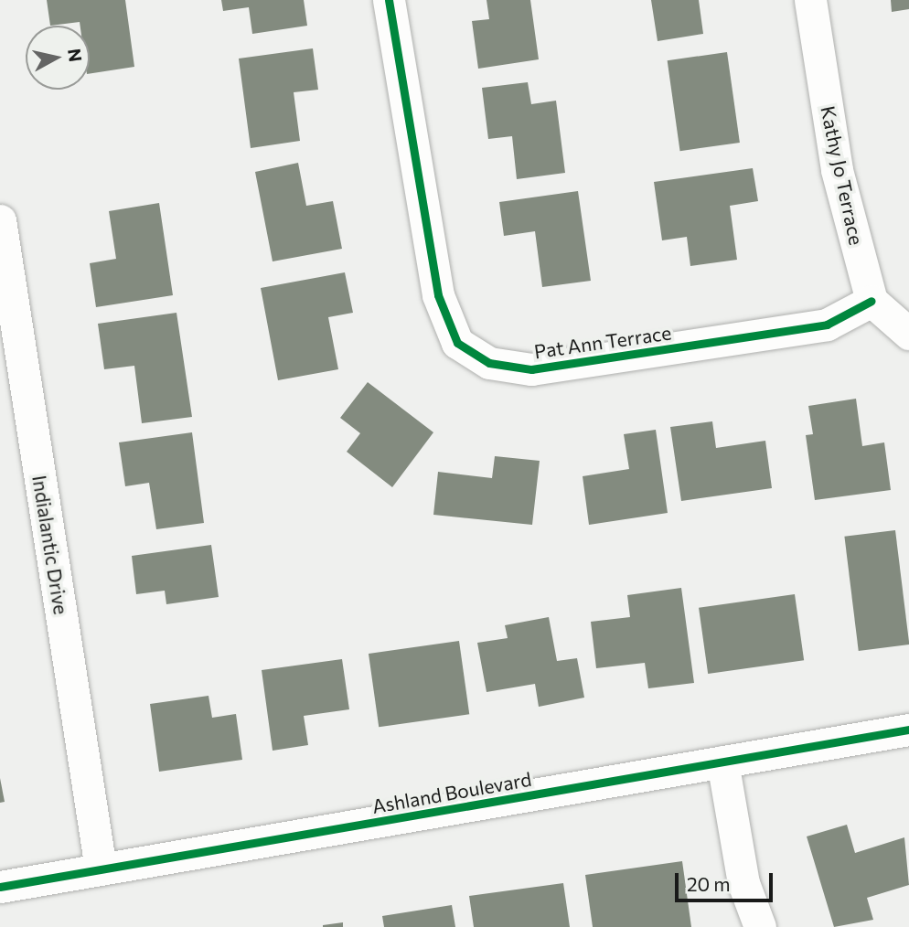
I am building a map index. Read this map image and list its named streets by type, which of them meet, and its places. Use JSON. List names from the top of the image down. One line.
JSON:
{"streets":{"street":["Kathy Jo Terrace","Pat Ann Terrace","Indialantic Drive","Ashland Boulevard"]},"crossings":[["Kathy Jo Terrace","Pat Ann Terrace"],["Indialantic Drive","Ashland Boulevard"]],"scale_bar":"20 m","north":"right"}
